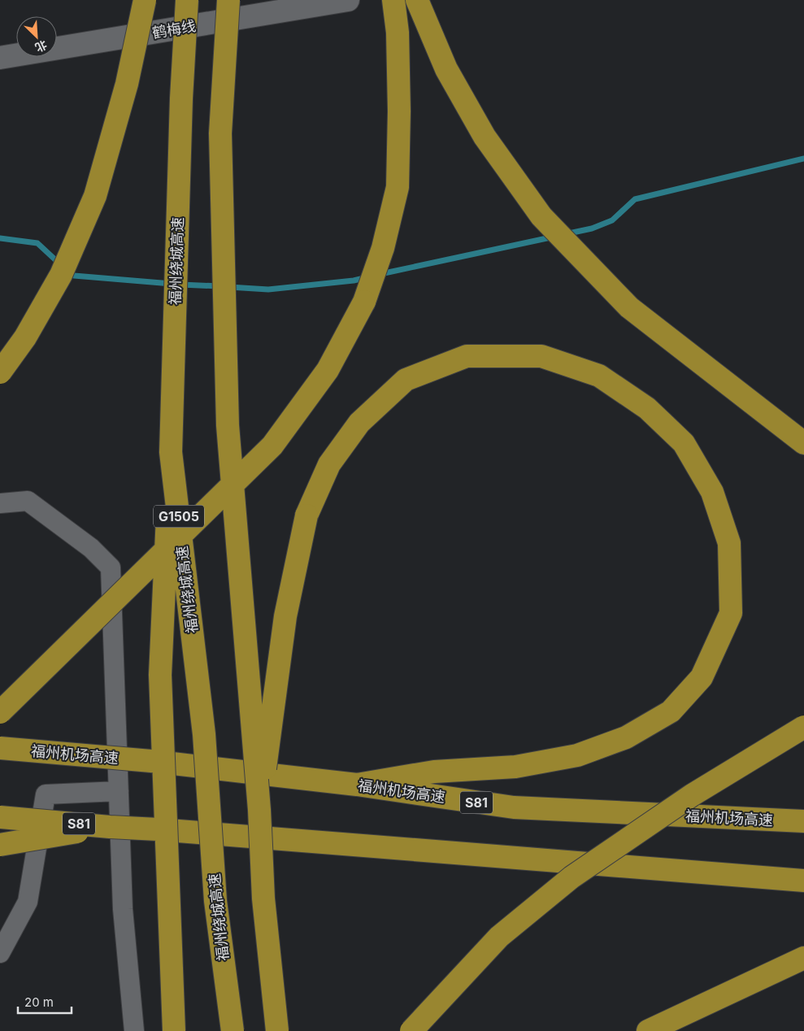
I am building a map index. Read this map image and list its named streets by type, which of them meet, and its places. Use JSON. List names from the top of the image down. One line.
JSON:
{"streets":{"highway":["福州绕城高速","G1505","福州机场高速","S81"],"street":["鹤梅线"]},"scale_bar":"20 m","north":"bottom right"}
